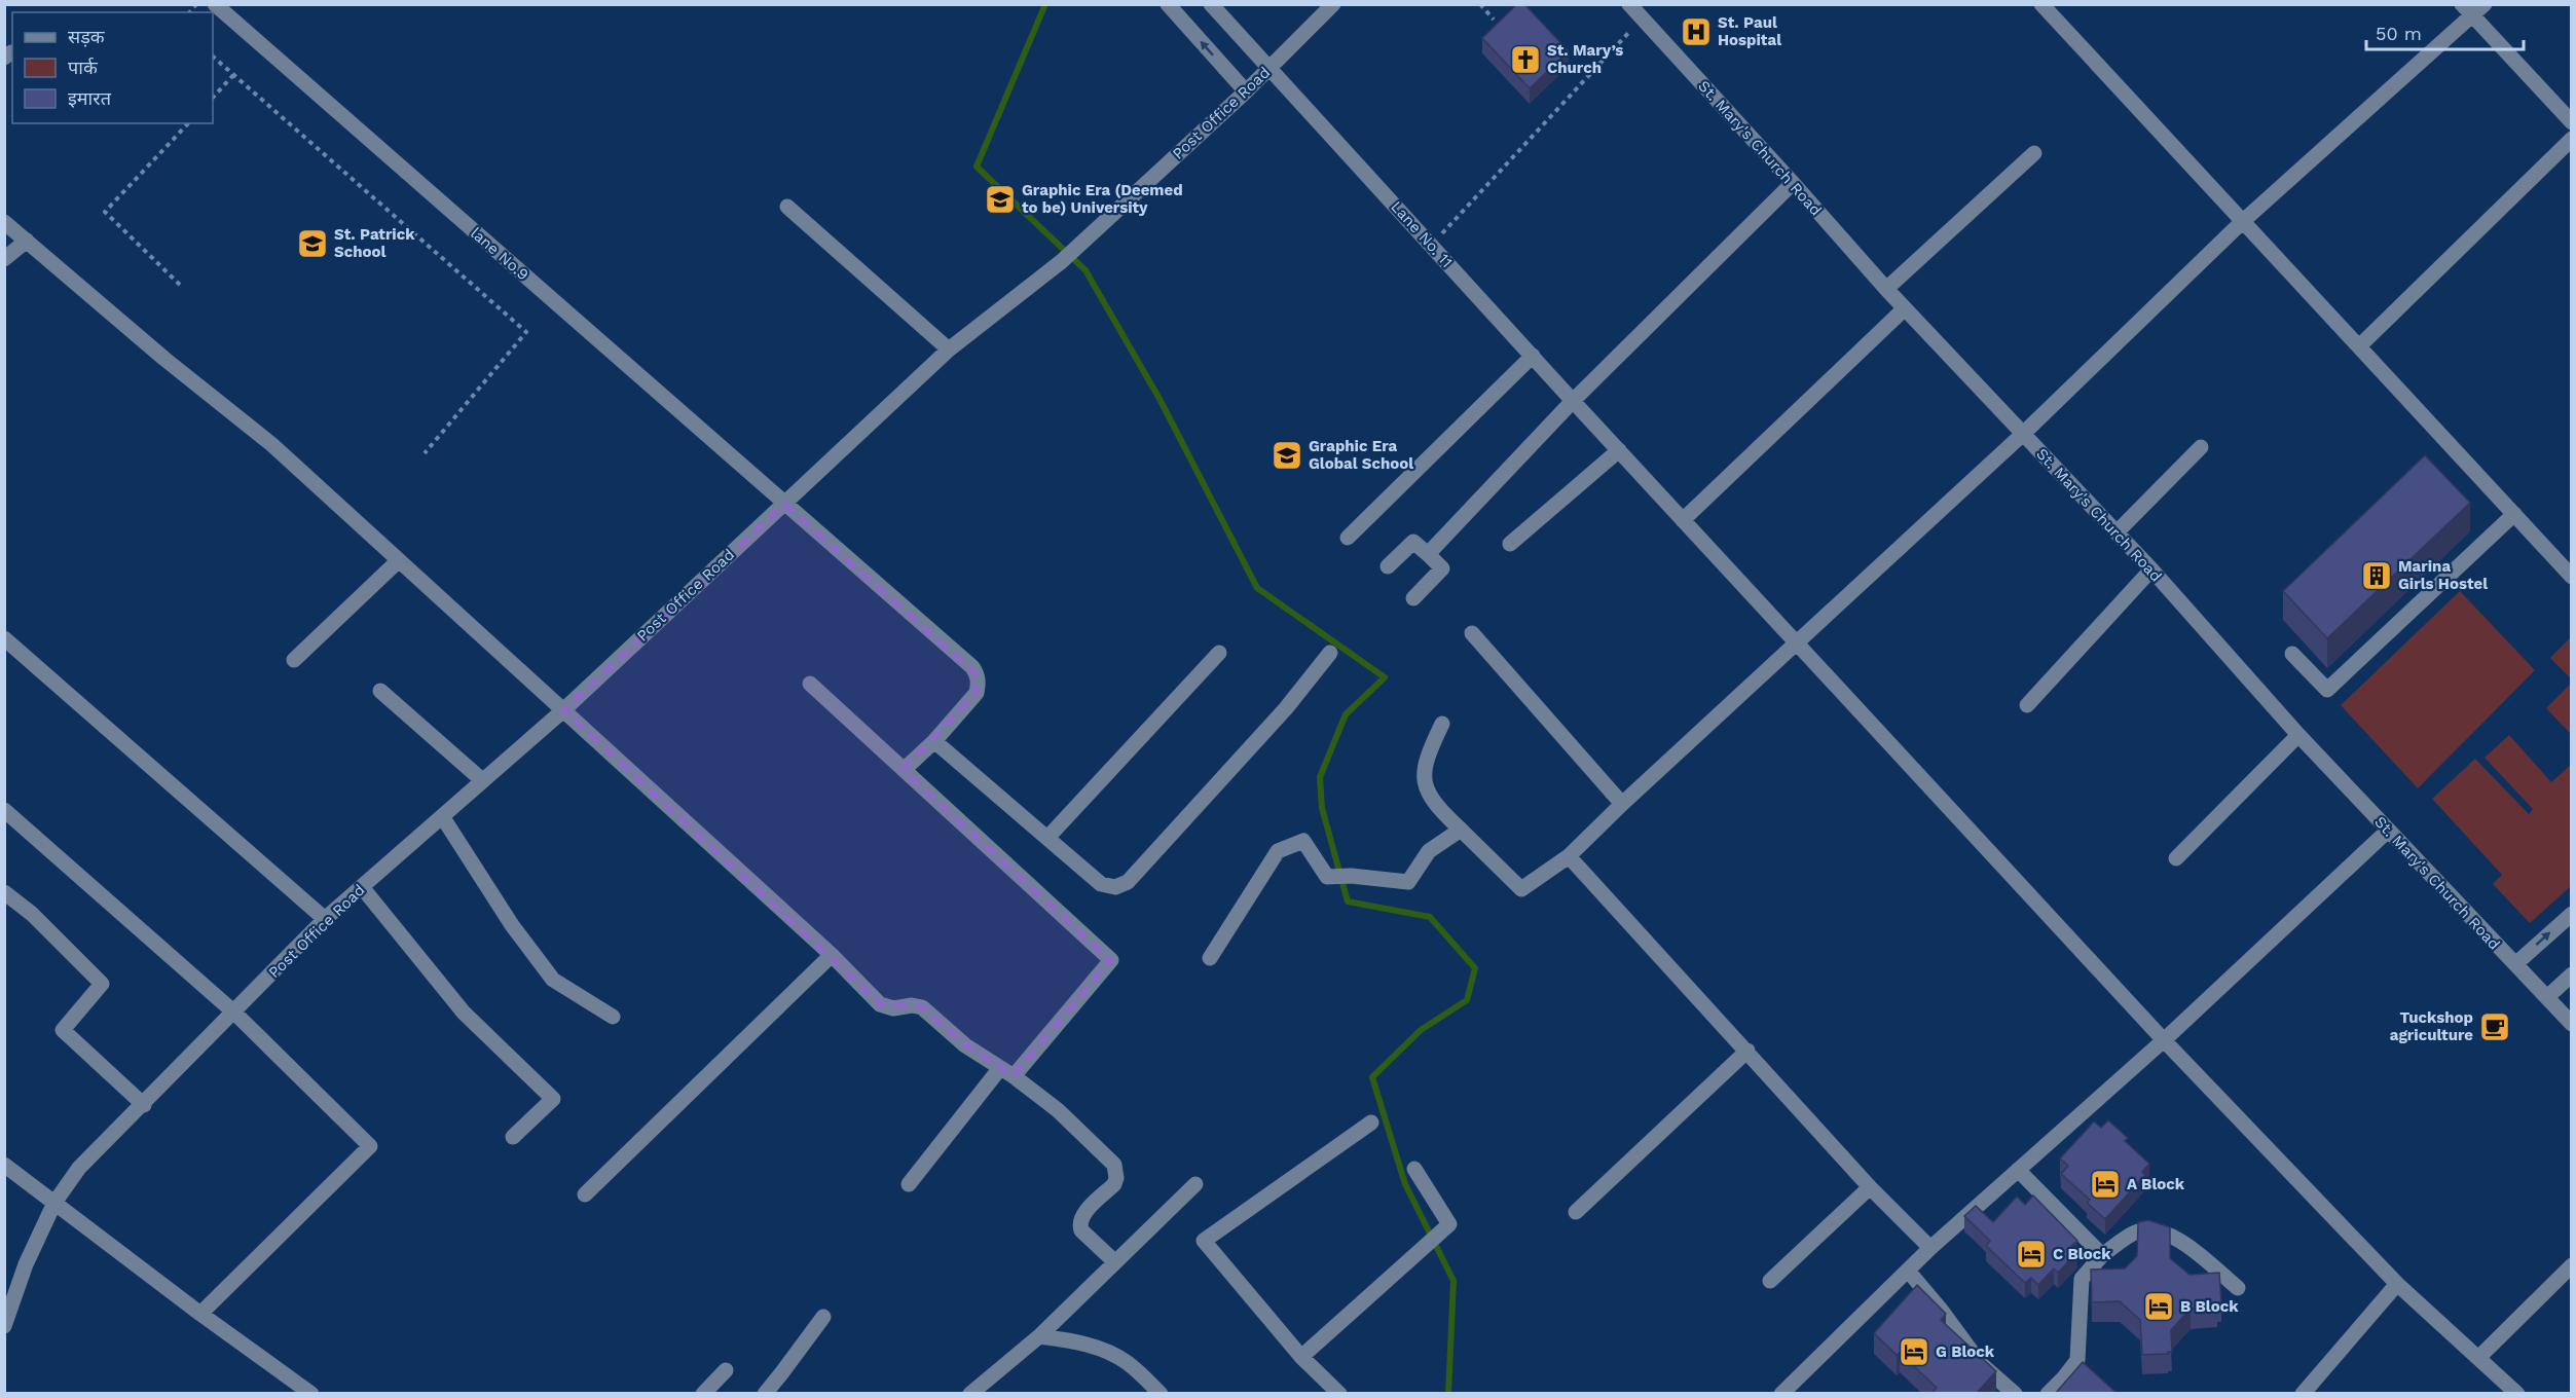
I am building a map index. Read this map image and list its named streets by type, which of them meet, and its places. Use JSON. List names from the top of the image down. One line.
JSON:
{"streets":{"street":["Post Office Road","St. Mary's Church Road","Lane No. 11","lane No.9"]},"crossings":[["Post Office Road","Lane No. 11"],["Post Office Road","lane No.9"]],"places":{"hospital":["St. Paul Hospital"],"church":["St. Mary’s Church"],"school or university":["Graphic Era (Deemed to be) University","St. Patrick School","Graphic Era Global School"],"building":["Marina Girls Hostel"],"cafe":["Tuckshop agriculture"],"hotel":["A Block","C Block","B Block","G Block"]},"legend":["सड़क","पार्क","इमारत"],"scale_bar":"50 m"}
